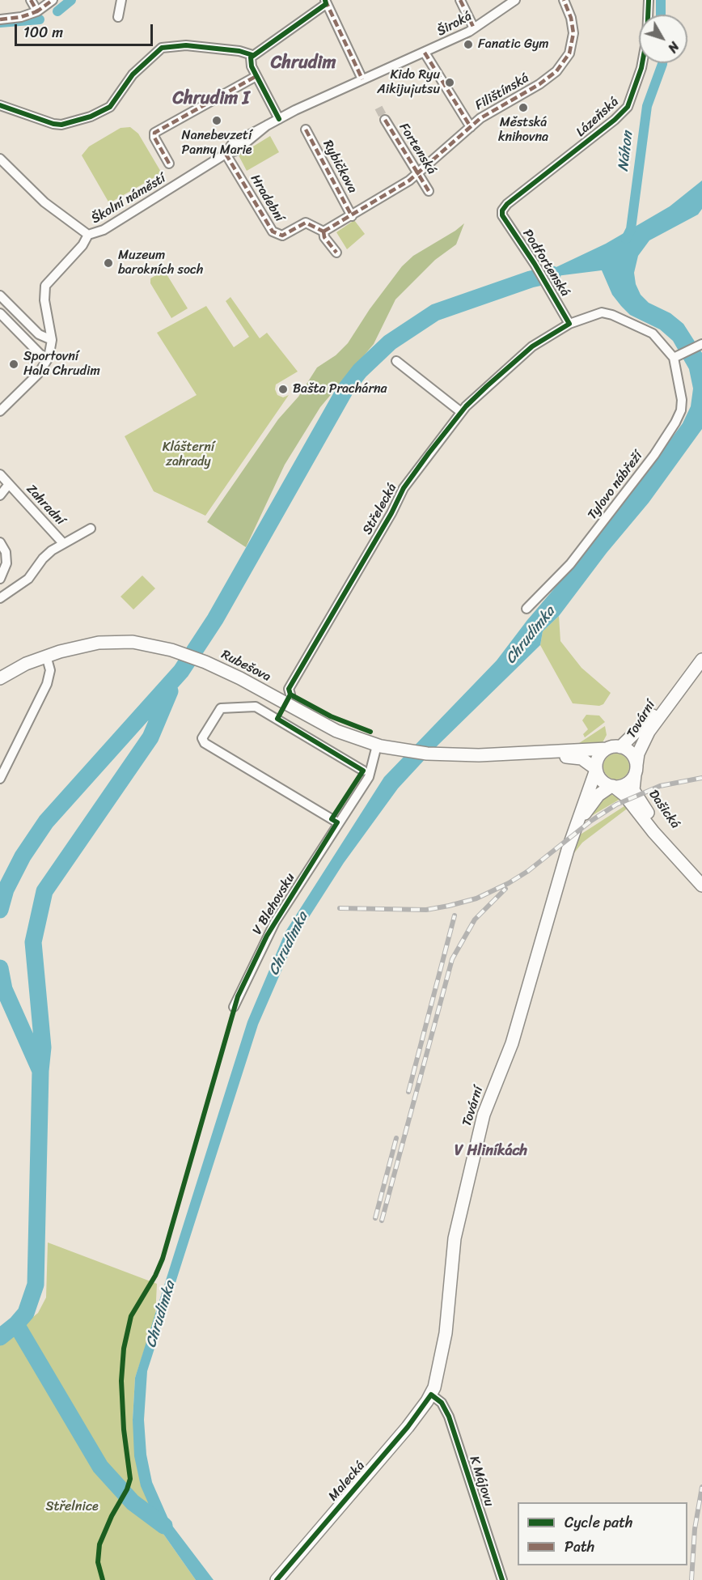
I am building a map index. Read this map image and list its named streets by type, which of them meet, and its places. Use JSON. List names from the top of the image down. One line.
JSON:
{"streets":{"street":["Široká","Filištínská","Lázeňská","Fortenská","Rybičkova","Hradební","Školní náměstí","Podfortenská","Tylovo nábřeží","Zahradní","Střelecká","Rubešova","Tovární","Dašická","V Blehovsku","Malecká","K Májovu"]},"crossings":[["Široká","Školní náměstí"],["Filištínská","Fortenská"],["Filištínská","Rybičkova"],["Filištínská","Hradební"],["Lázeňská","Podfortenská"],["Hradební","Školní náměstí"],["Podfortenská","Střelecká"],["Tylovo nábřeží","Střelecká"],["Rubešova","Tovární"],["Rubešova","Dašická"],["Rubešova","V Blehovsku"],["Tovární","Dašická"],["Tovární","Malecká"],["Tovární","K Májovu"],["Malecká","K Májovu"]],"districts":["Chrudim","Chrudim I","V Hliníkách"],"water":["Náhon","Chrudimka"],"parks":["Klášterní zahrady","Střelnice"],"places":["Fanatic Gym","Kido Ryu Aikijujutsu","Městská knihovna","Nanebevzetí Panny Marie","Muzeum barokních soch","Sportovní Hala Chrudim","Bašta Prachárna"],"legend":["Cycle path","Path"],"scale_bar":"100 m","north":"bottom right"}
